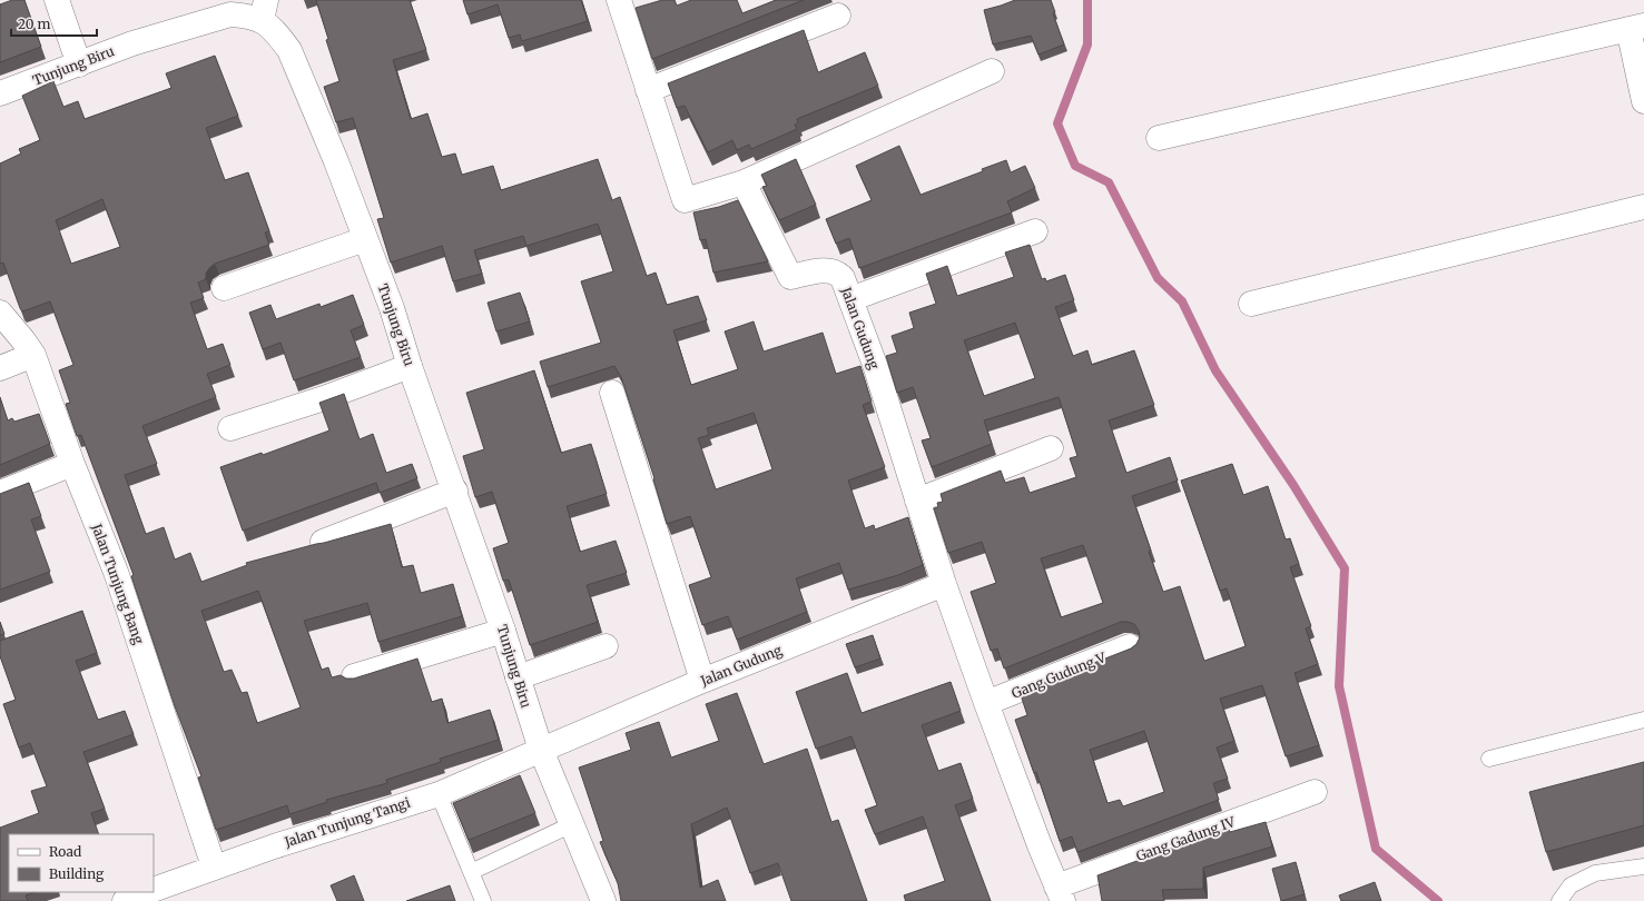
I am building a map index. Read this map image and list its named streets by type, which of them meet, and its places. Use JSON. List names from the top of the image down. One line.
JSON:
{"streets":{"street":["Tunjung Biru","Jalan Gudung","Jalan Tunjung Bang","Gang Gudung V","Jalan Tunjung Tangi","Gang Gadung IV"]},"crossings":[["Tunjung Biru","Jalan Gudung"],["Tunjung Biru","Jalan Tunjung Tangi"],["Jalan Gudung","Gang Gudung V"],["Jalan Gudung","Jalan Tunjung Tangi"],["Jalan Gudung","Gang Gadung IV"],["Jalan Tunjung Bang","Jalan Tunjung Tangi"]],"legend":["Road","Building"],"scale_bar":"20 m"}
